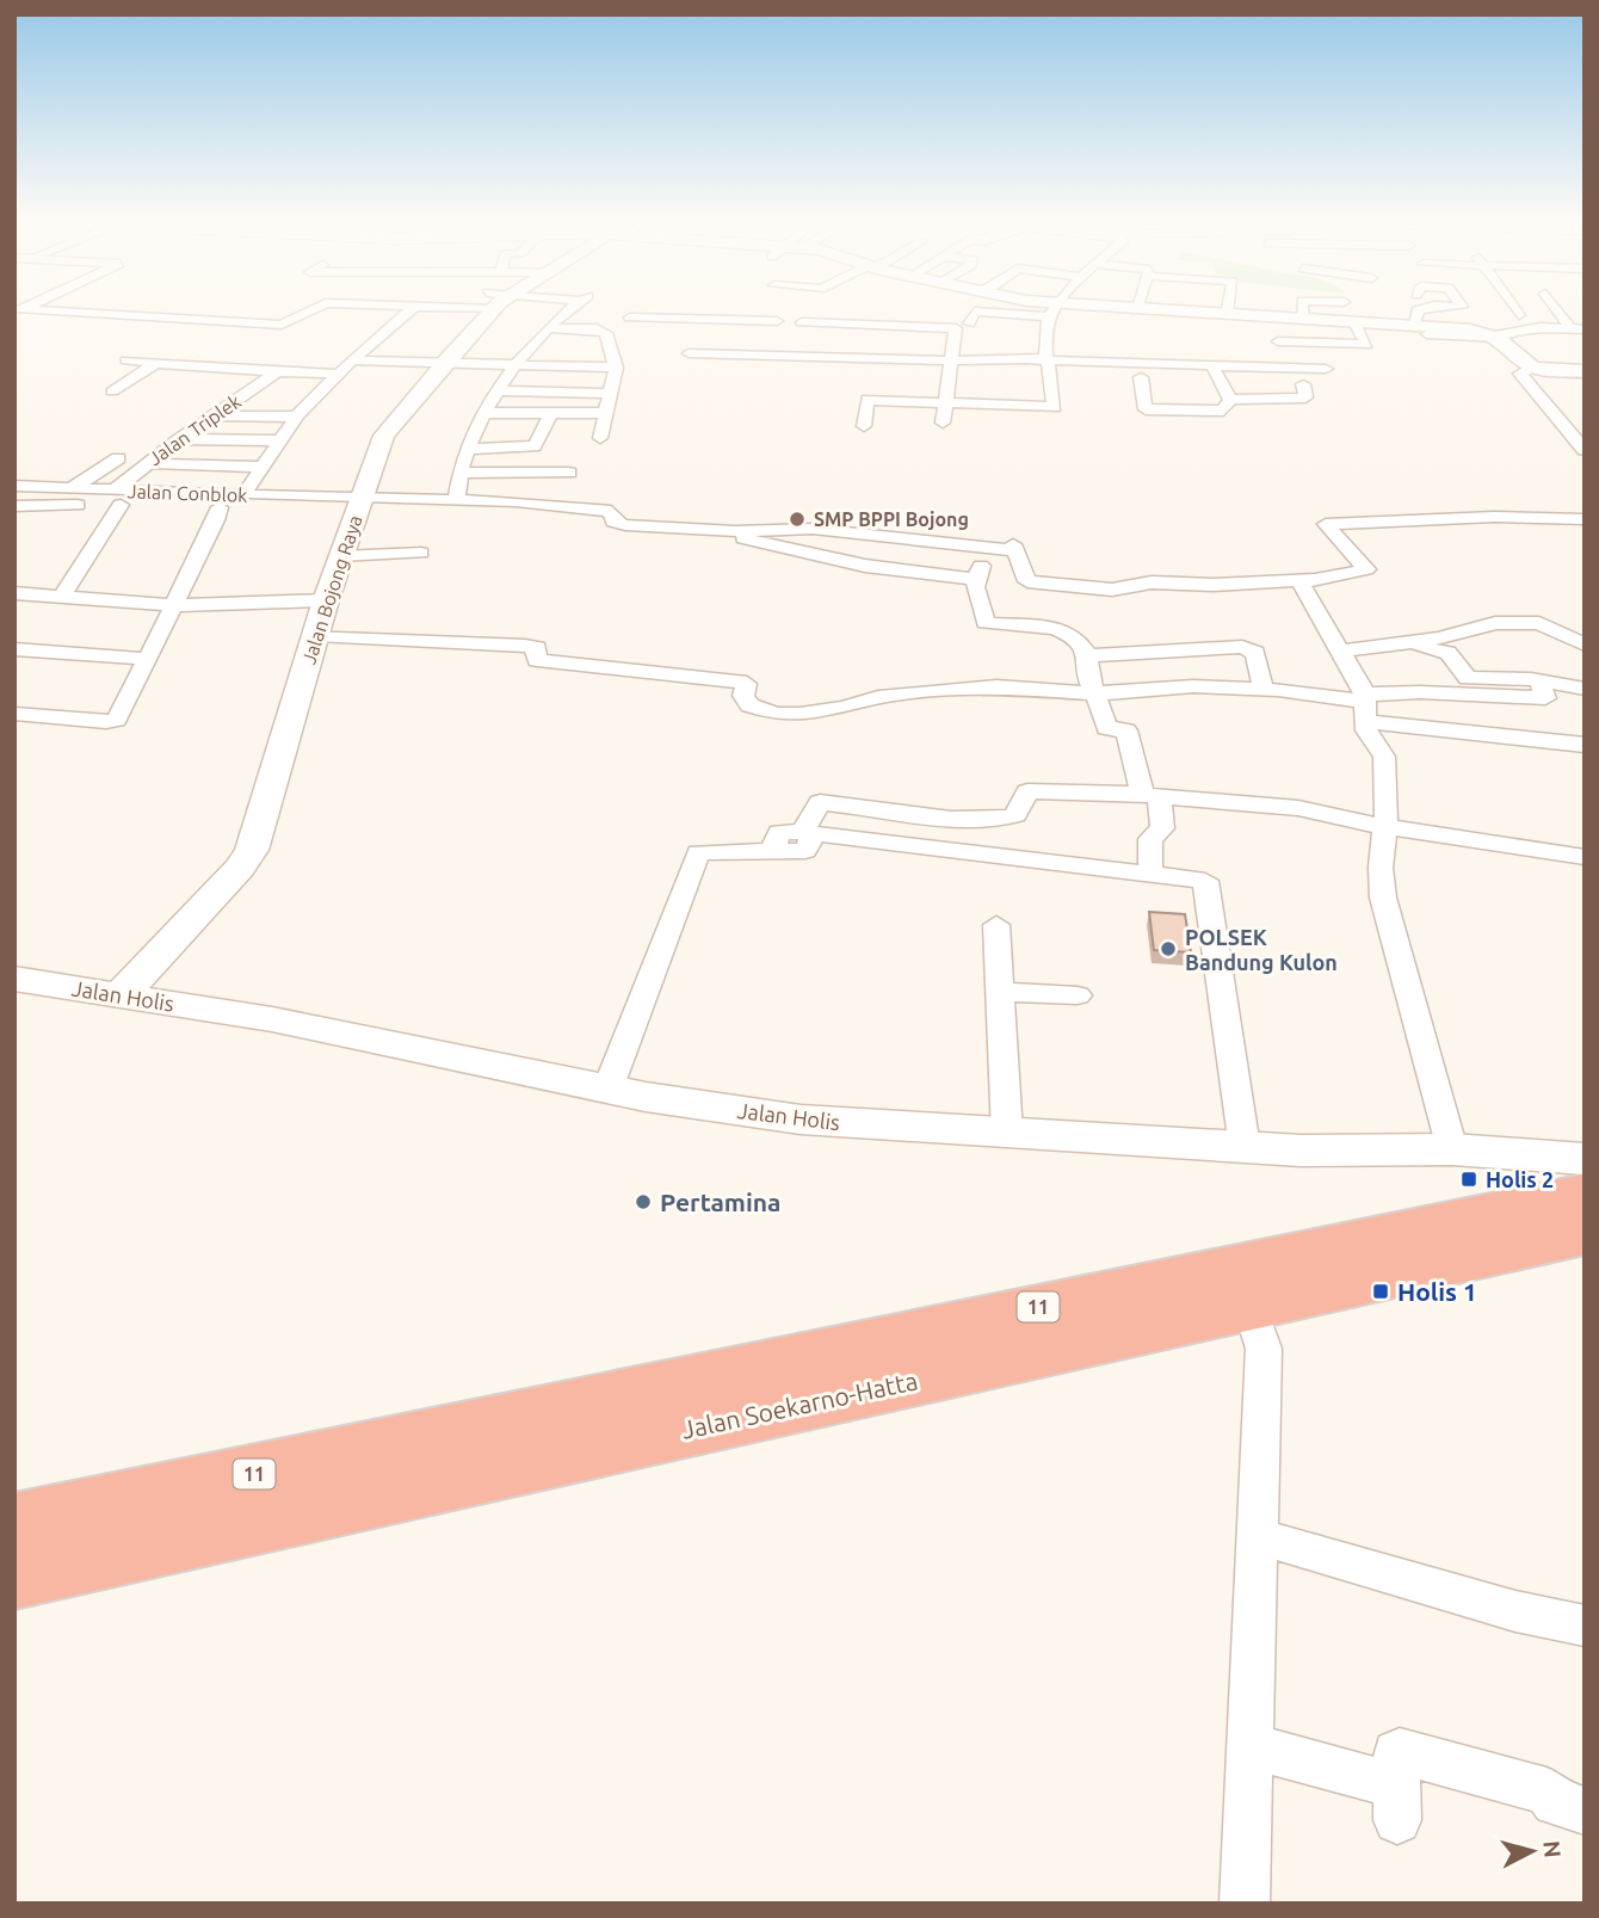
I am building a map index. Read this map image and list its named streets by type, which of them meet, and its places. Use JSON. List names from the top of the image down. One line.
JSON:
{"streets":{"highway":["11","Jalan Soekarno-Hatta"],"street":["Jalan Triplek","Jalan Conblok","Jalan Bojong Raya","Jalan Holis"]},"crossings":[["Jalan Triplek","Jalan Conblok"],["Jalan Conblok","Jalan Bojong Raya"],["Jalan Bojong Raya","Jalan Holis"],["Jalan Holis","Jalan Soekarno-Hatta"]],"places":{"other":["SMP BPPI Bojong","POLSEK Bandung Kulon","Pertamina"],"transit":["Holis 2","Holis 1"]},"north":"right"}
